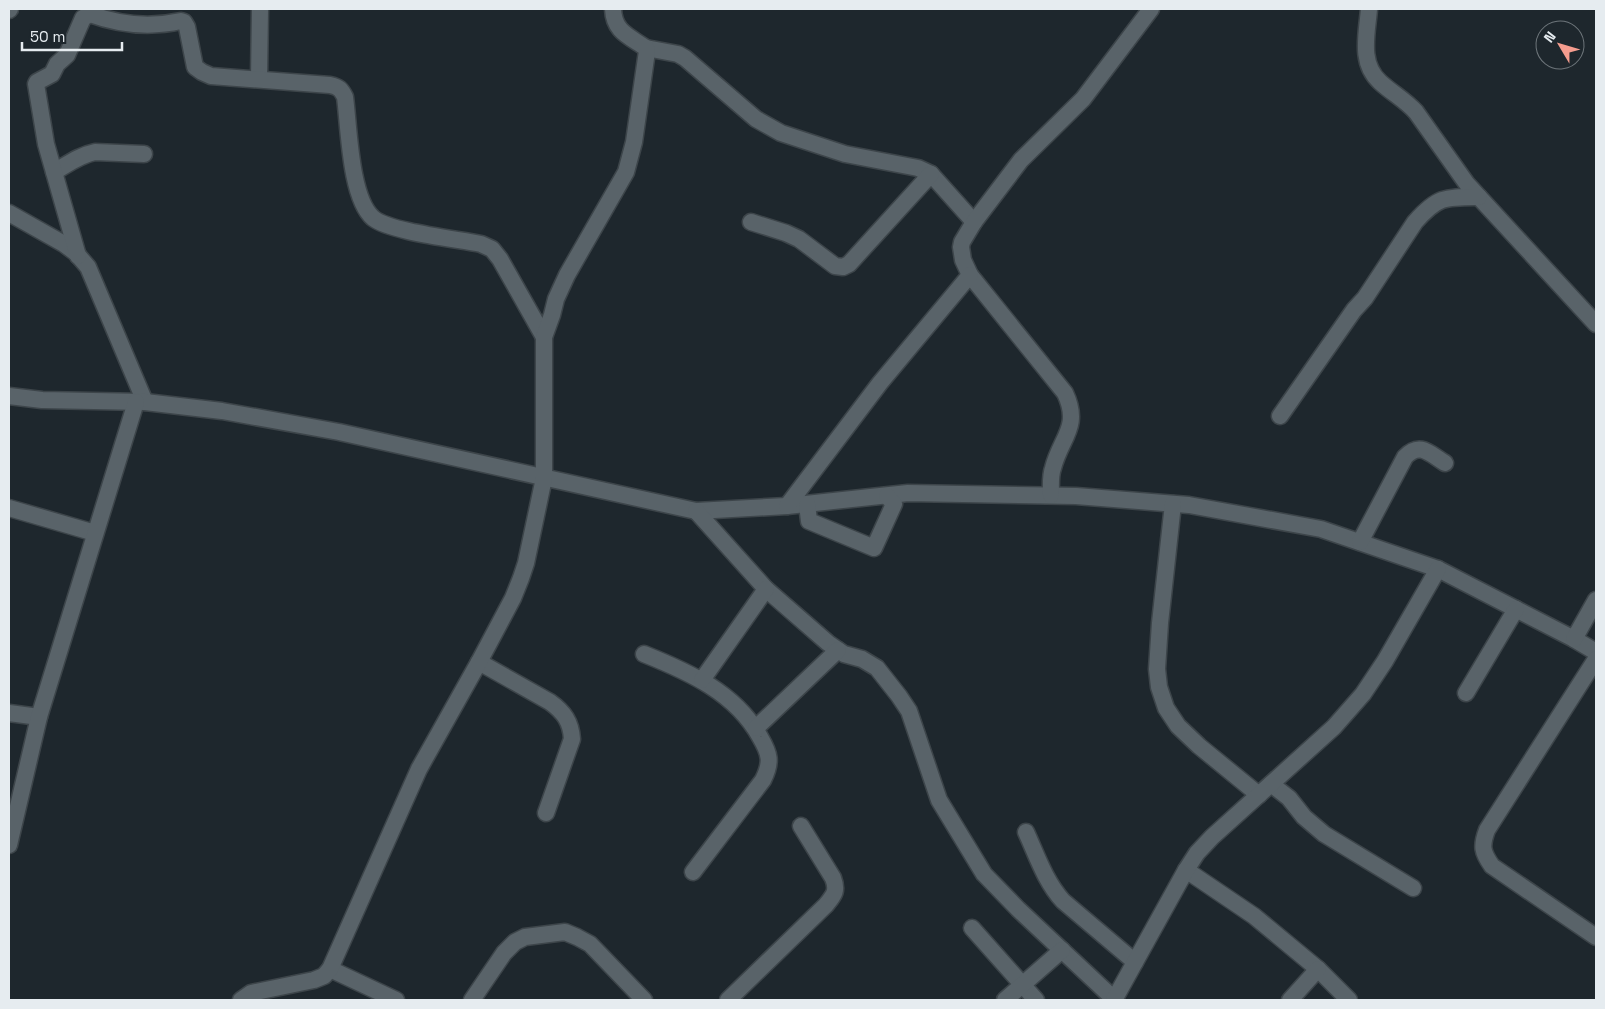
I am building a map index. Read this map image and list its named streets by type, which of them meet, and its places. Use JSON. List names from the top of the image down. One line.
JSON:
{"scale_bar":"50 m","north":"top left"}
